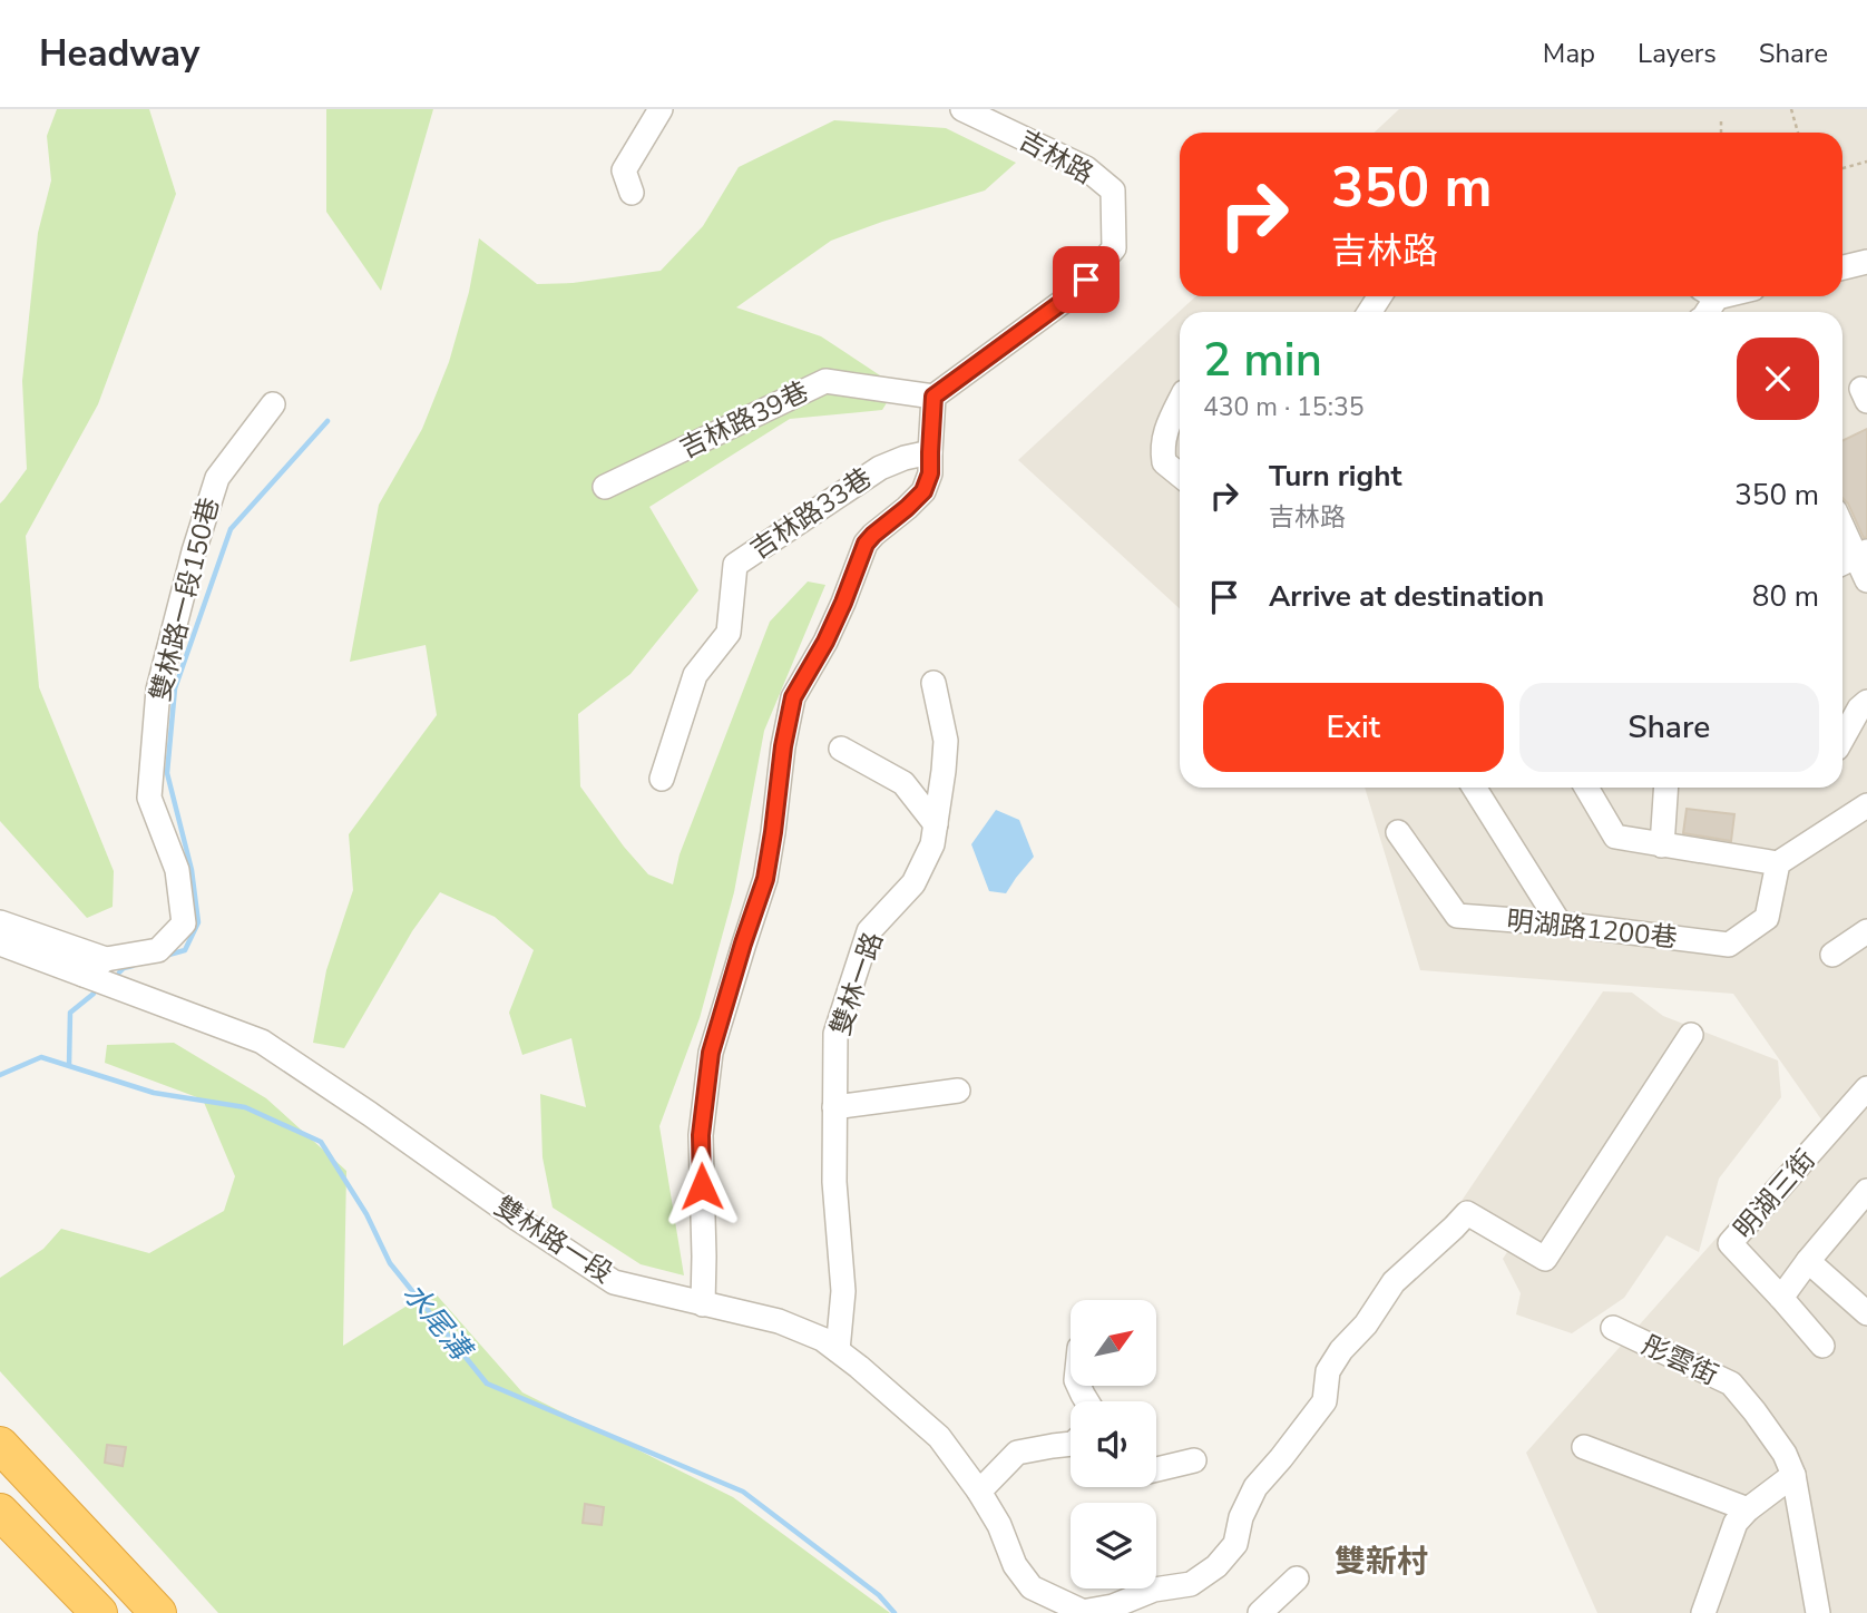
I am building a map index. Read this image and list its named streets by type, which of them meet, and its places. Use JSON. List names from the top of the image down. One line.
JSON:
{"streets":{"street":["吉林路","吉林路39巷","吉林路33巷","雙林路一段150巷","明湖路1200巷","雙林一路","明湖三街","雙林路一段","彤雲街"]},"crossings":[["吉林路","吉林路39巷"],["雙林路一段150巷","雙林路一段"],["雙林一路","雙林路一段"]],"districts":["雙新村"],"water":["水尾溝"],"north":"top right","page":{"header":"Headway","nav":["Map","Layers","Share"],"turn":["350 m","吉林路"],"heading":["2 min","430 m · 15:35"],"list":[{"name":"Turn right","note":"吉林路","value":"350 m"},{"name":"Arrive at destination","value":"80 m"}],"buttons":["Exit","Share"]}}
